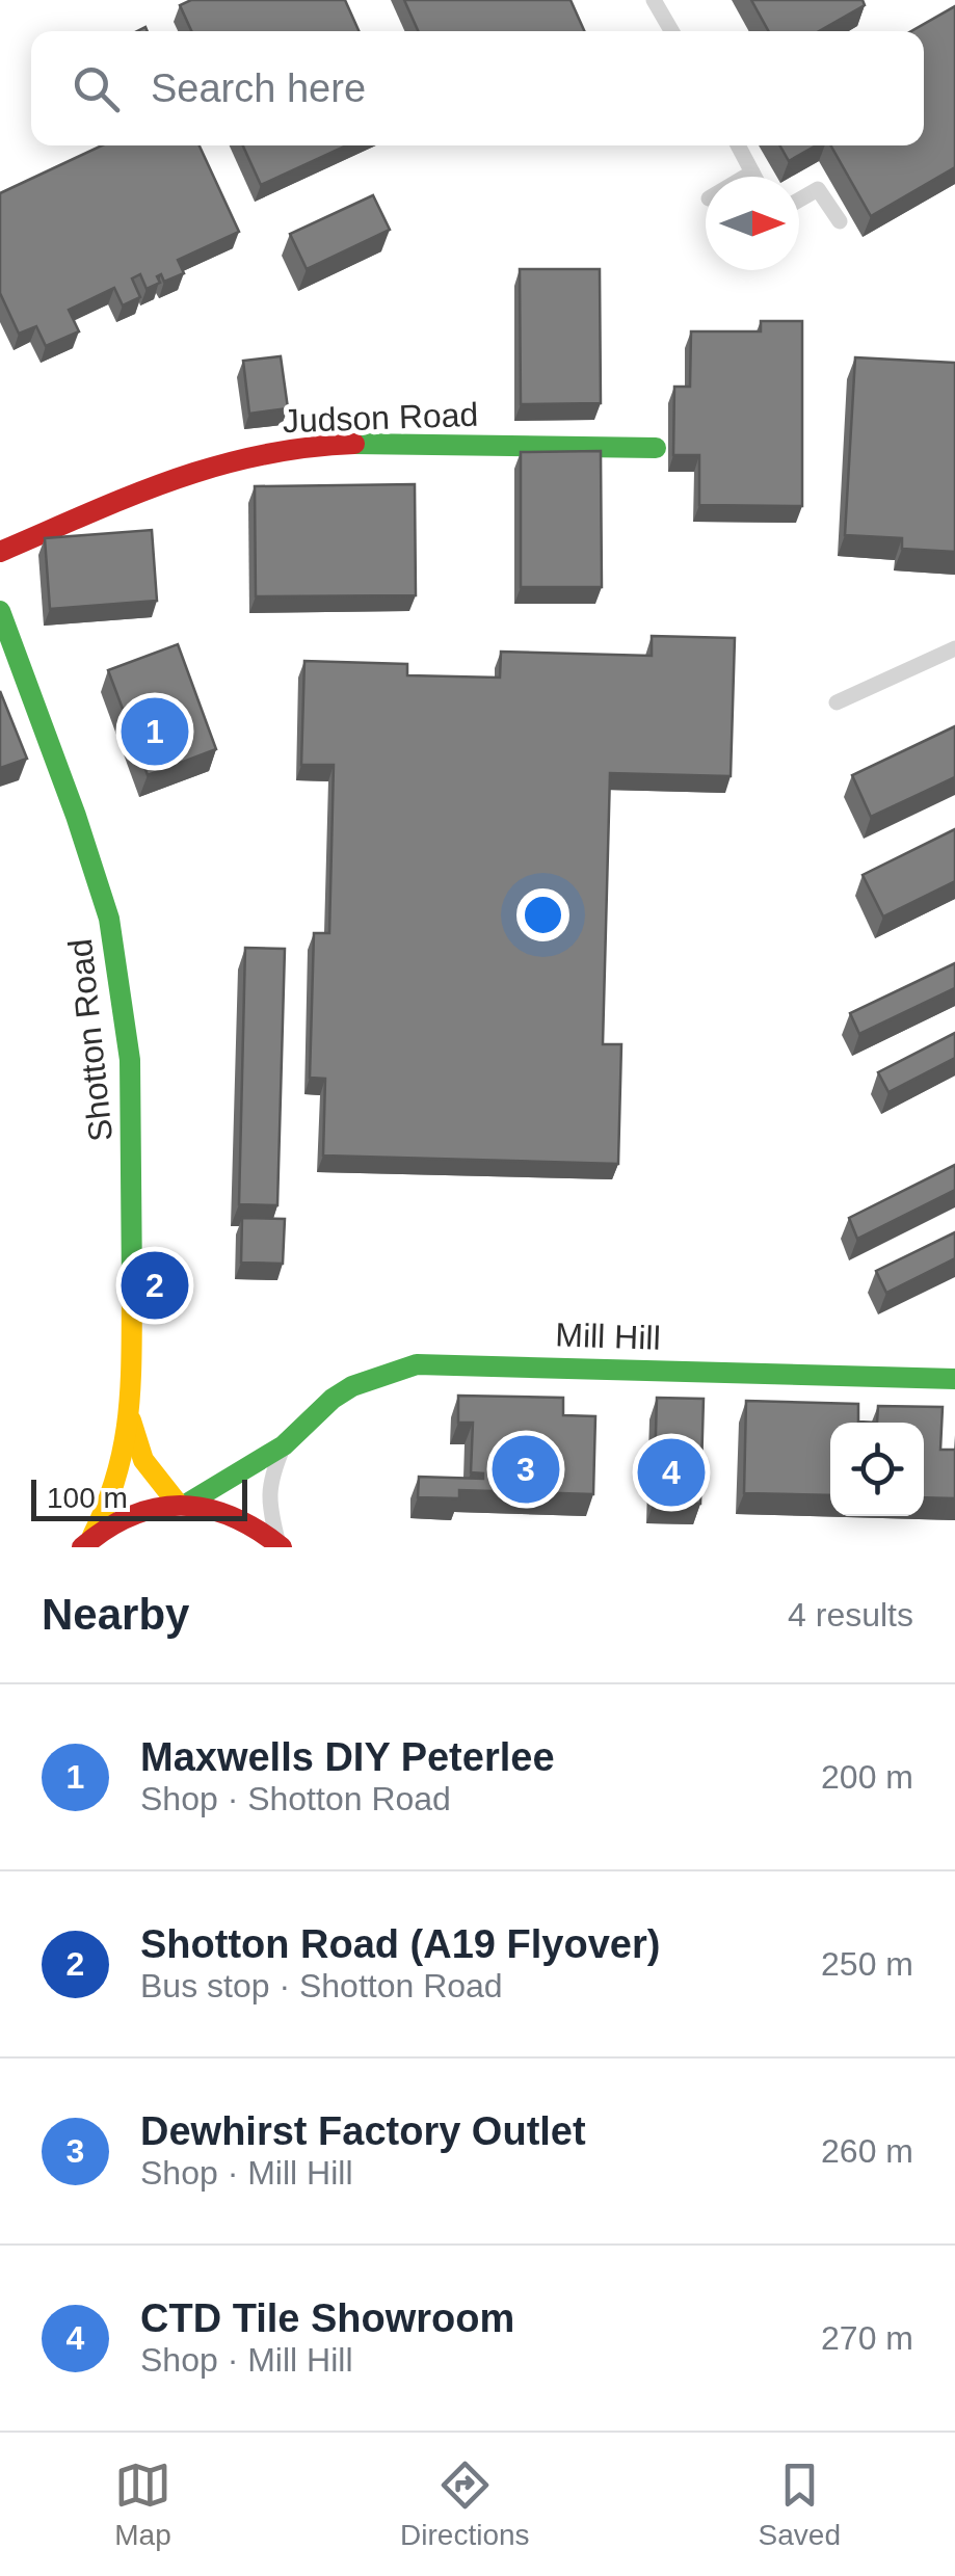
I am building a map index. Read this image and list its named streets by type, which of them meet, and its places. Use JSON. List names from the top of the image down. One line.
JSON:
{"streets":{"street":["Judson Road","Shotton Road","Mill Hill"]},"crossings":[["Shotton Road","Mill Hill"]],"scale_bar":"100 m","north":"right","page":{"search":"Search here","pins":["1","2","3","4"],"scale":"100 m","heading":["Nearby","4 results"],"list":[{"mark":"1","name":"Maxwells DIY Peterlee","note":"Shop · Shotton Road","value":"200 m"},{"mark":"2","name":"Shotton Road (A19 Flyover)","note":"Bus stop · Shotton Road","value":"250 m"},{"mark":"3","name":"Dewhirst Factory Outlet","note":"Shop · Mill Hill","value":"260 m"},{"mark":"4","name":"CTD Tile Showroom","note":"Shop · Mill Hill","value":"270 m"}],"nav":["Map","Directions","Saved"]}}
